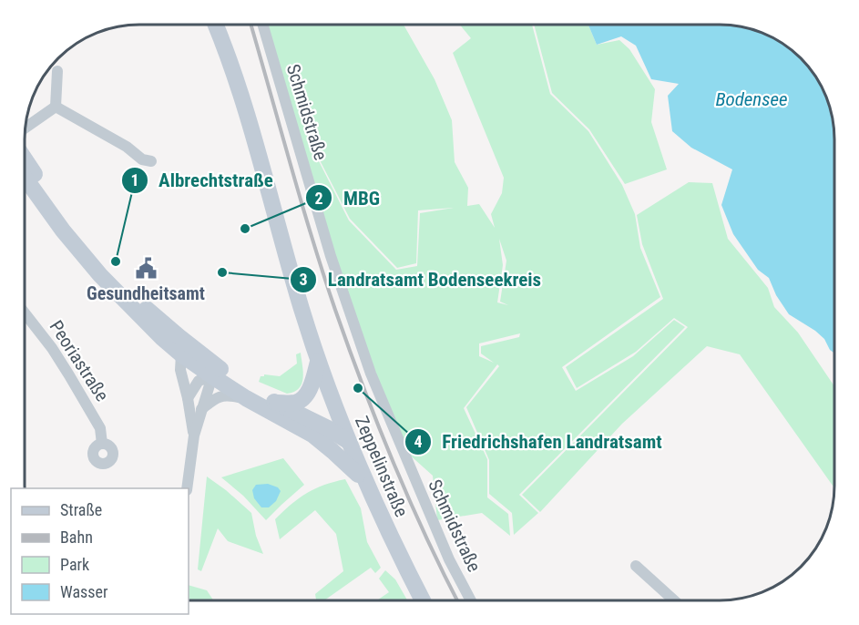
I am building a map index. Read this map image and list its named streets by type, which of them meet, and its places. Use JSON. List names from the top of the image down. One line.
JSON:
{"streets":{"main road":["Zeppelinstraße"],"street":["Schmidstraße","Peoriastraße"]},"water":["Bodensee"],"places":{"other":["MBG","Albrechtstraße","Landratsamt Bodenseekreis","Friedrichshafen Landratsamt"],"public building":["Gesundheitsamt"]},"legend":["Straße","Bahn","Park","Wasser"]}
